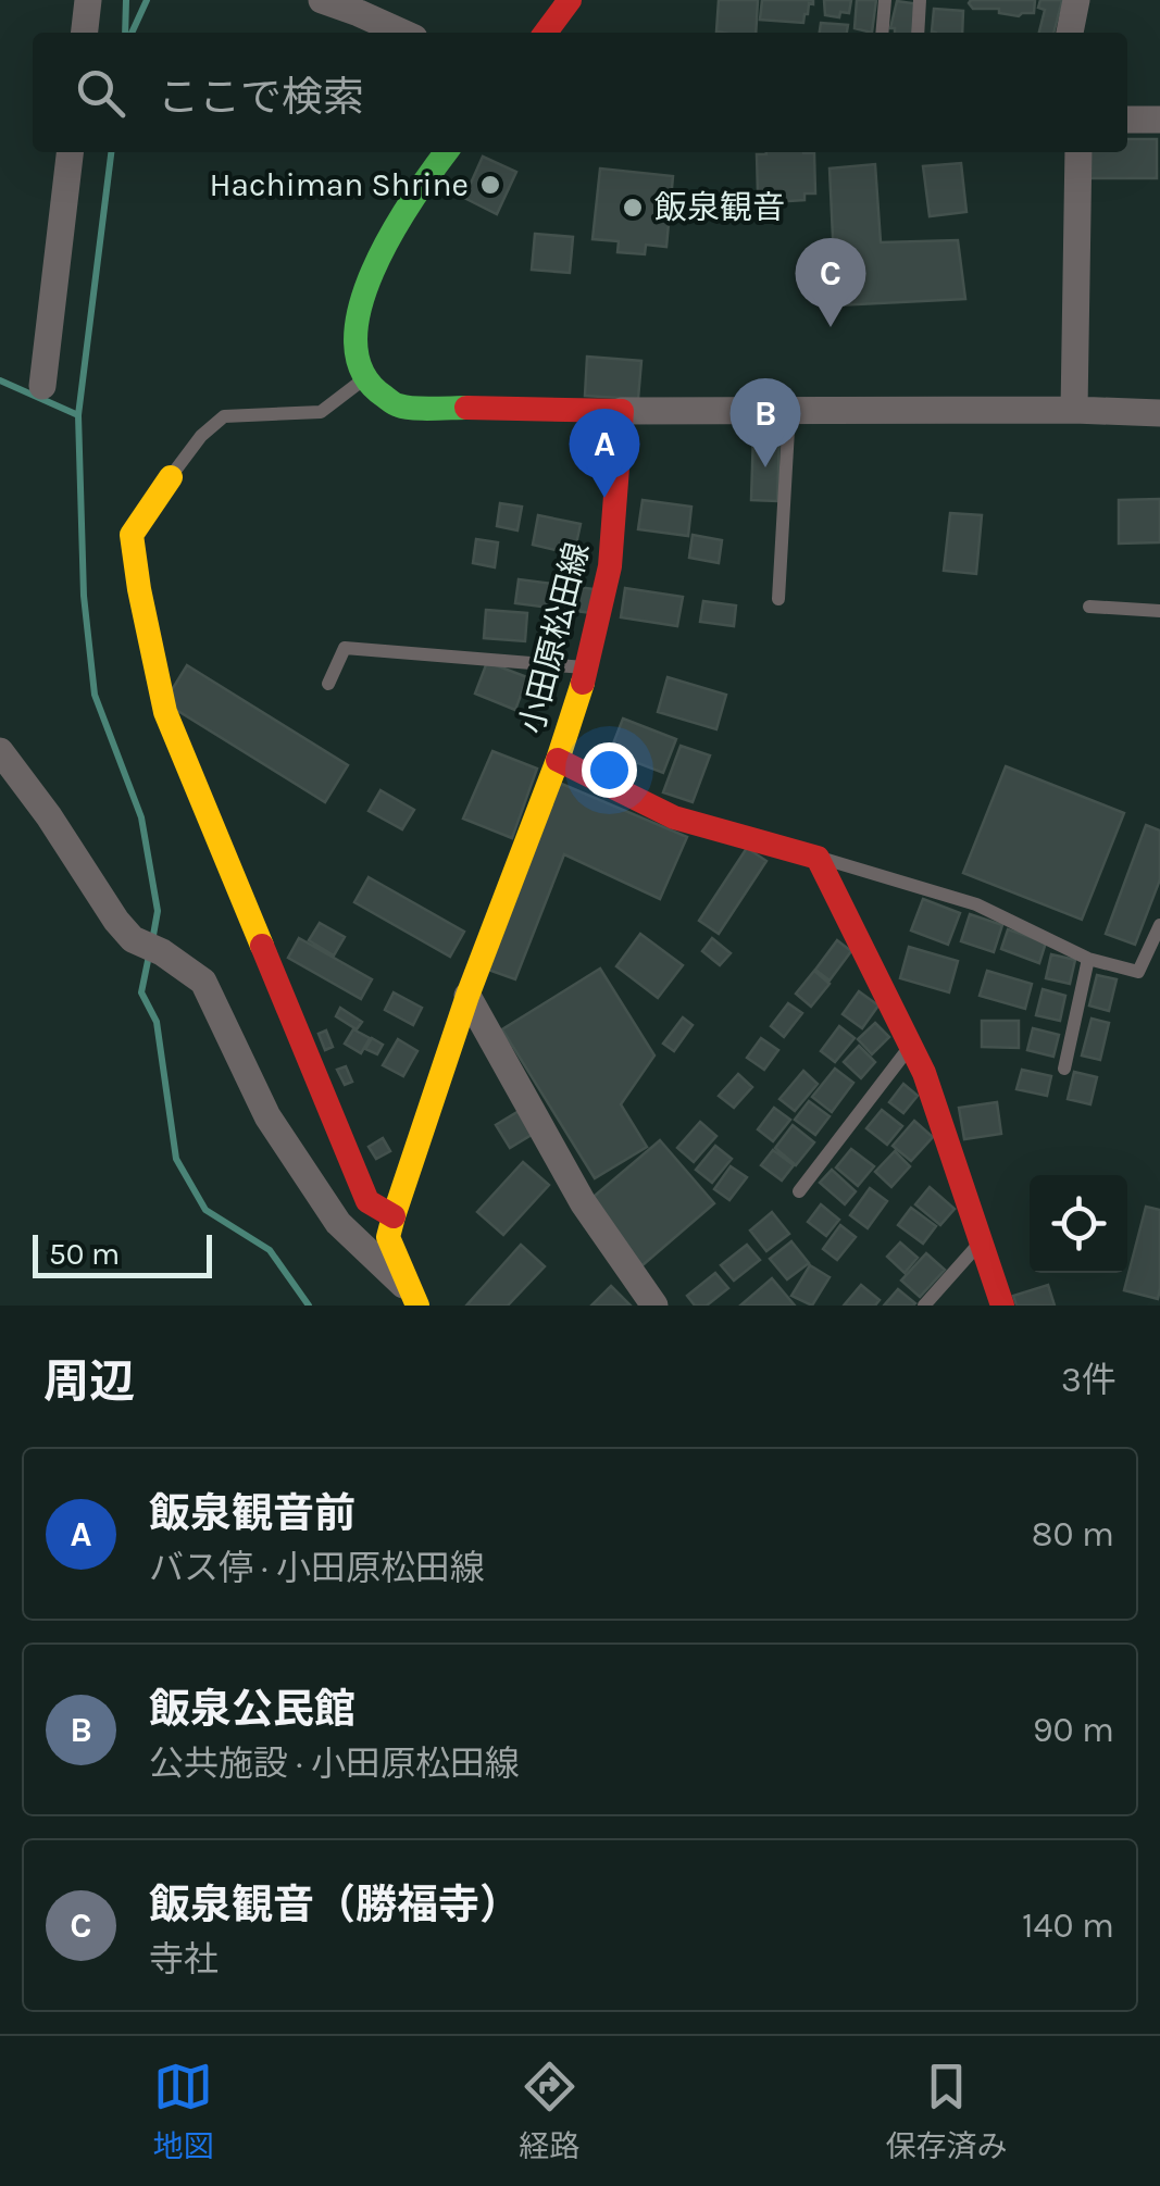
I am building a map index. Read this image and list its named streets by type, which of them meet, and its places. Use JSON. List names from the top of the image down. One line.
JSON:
{"streets":{"street":["小田原松田線"]},"places":["Hachiman Shrine","飯泉観音"],"scale_bar":"50 m","page":{"search":"ここで検索","pins":["C","B","A"],"scale":"50 m","heading":["周辺","3件"],"list":[{"mark":"A","name":"飯泉観音前","note":"バス停 · 小田原松田線","value":"80 m"},{"mark":"B","name":"飯泉公民館","note":"公共施設 · 小田原松田線","value":"90 m"},{"mark":"C","name":"飯泉観音（勝福寺）","note":"寺社","value":"140 m"}],"nav":["地図","経路","保存済み"]}}
